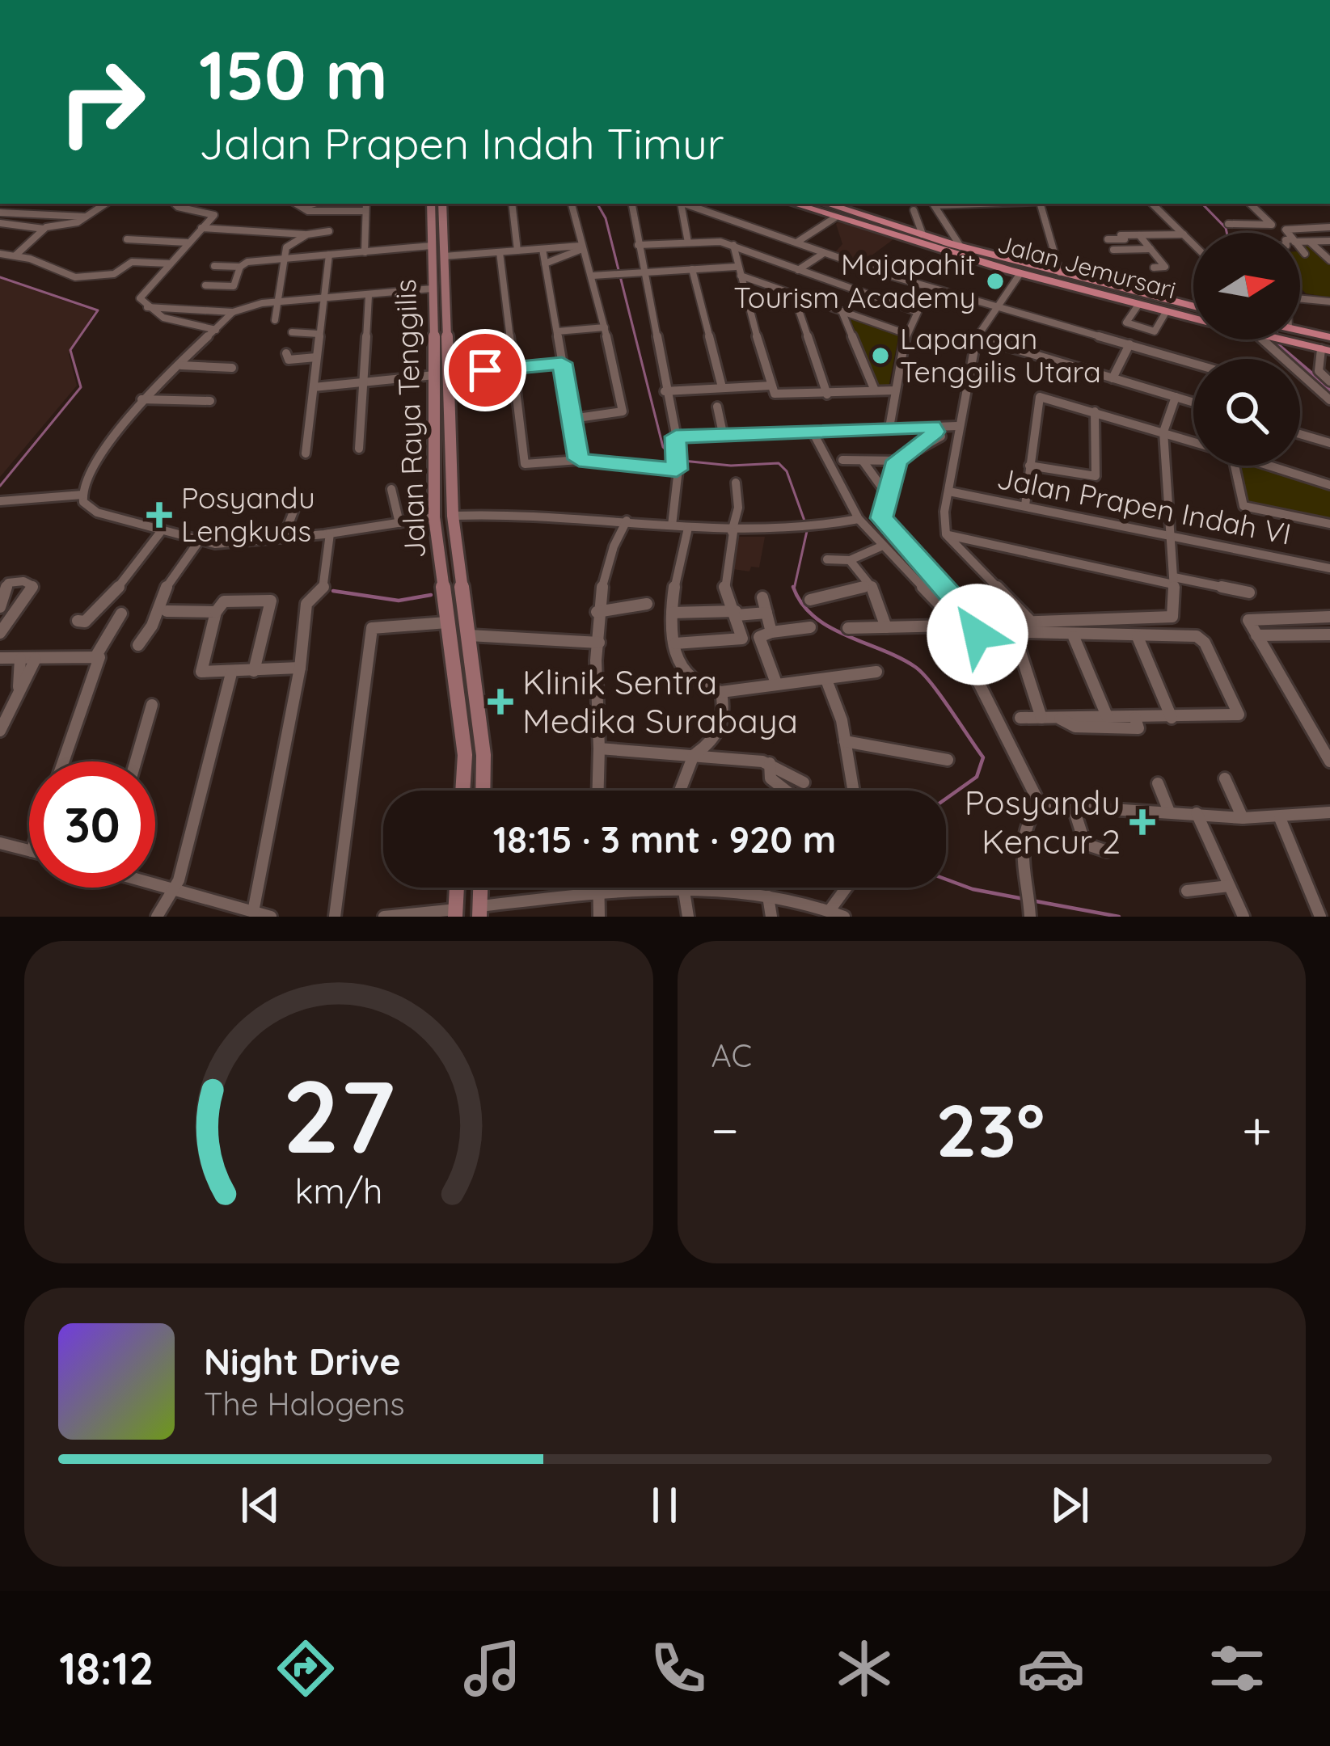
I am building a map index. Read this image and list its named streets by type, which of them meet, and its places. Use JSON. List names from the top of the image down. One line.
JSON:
{"streets":{"main road":["Jalan Jemursari","Jalan Raya Tenggilis"],"street":["Jalan Prapen Indah VI"]},"places":{"other":["Majapahit Tourism Academy","Lapangan Tenggilis Utara"],"health":["Posyandu Lengkuas","Klinik Sentra Medika Surabaya","Posyandu Kencur 2"]},"north":"right","page":{"turn":["150 m","Jalan Prapen Indah Timur"],"limit":"30","trip":"18:15 · 3 mnt · 920 m","tile":"AC","heat":["−","23°","+"],"song":["Night Drive","The Halogens"],"tabs":"18:12","gauge":["27","km/h"]}}
